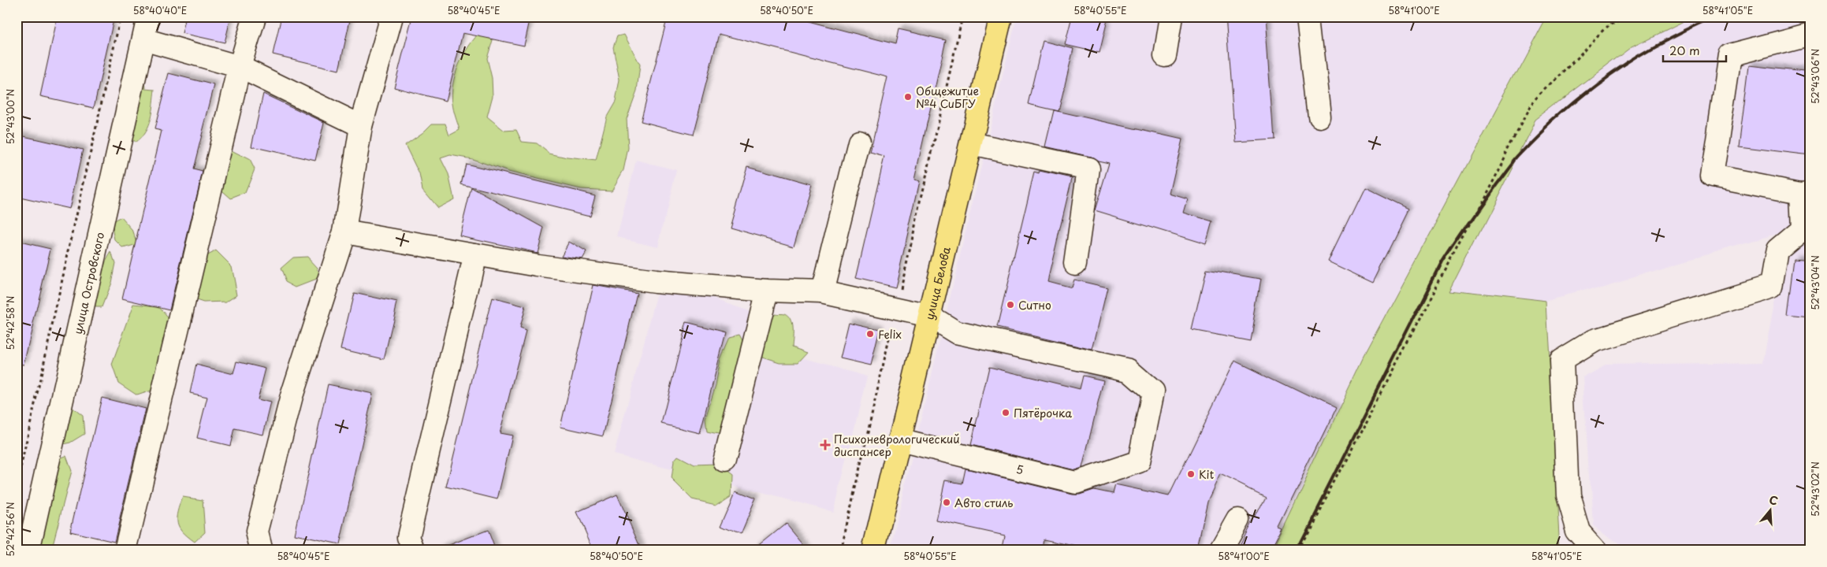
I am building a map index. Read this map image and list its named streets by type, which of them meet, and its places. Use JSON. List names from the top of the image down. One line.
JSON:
{"streets":{"main road":["улица Белова"],"street":["улица Островского","5"]},"crossings":[["улица Белова","5"]],"places":{"other":["Общежитие №4 СиБГУ","Ситно","Felix","Пятёрочка","Kit","Авто стиль"],"health":["Психоневрологический диспансер"]},"scale_bar":"20 m","north":"top","coordinates":["58°40'40\"E","58°40'45\"E","58°40'50\"E","58°40'55\"E","58°41'00\"E","58°41'05\"E","52°43'06\"N","52°43'00\"N","52°43'04\"N","52°42'58\"N","52°43'02\"N","52°42'56\"N"]}
